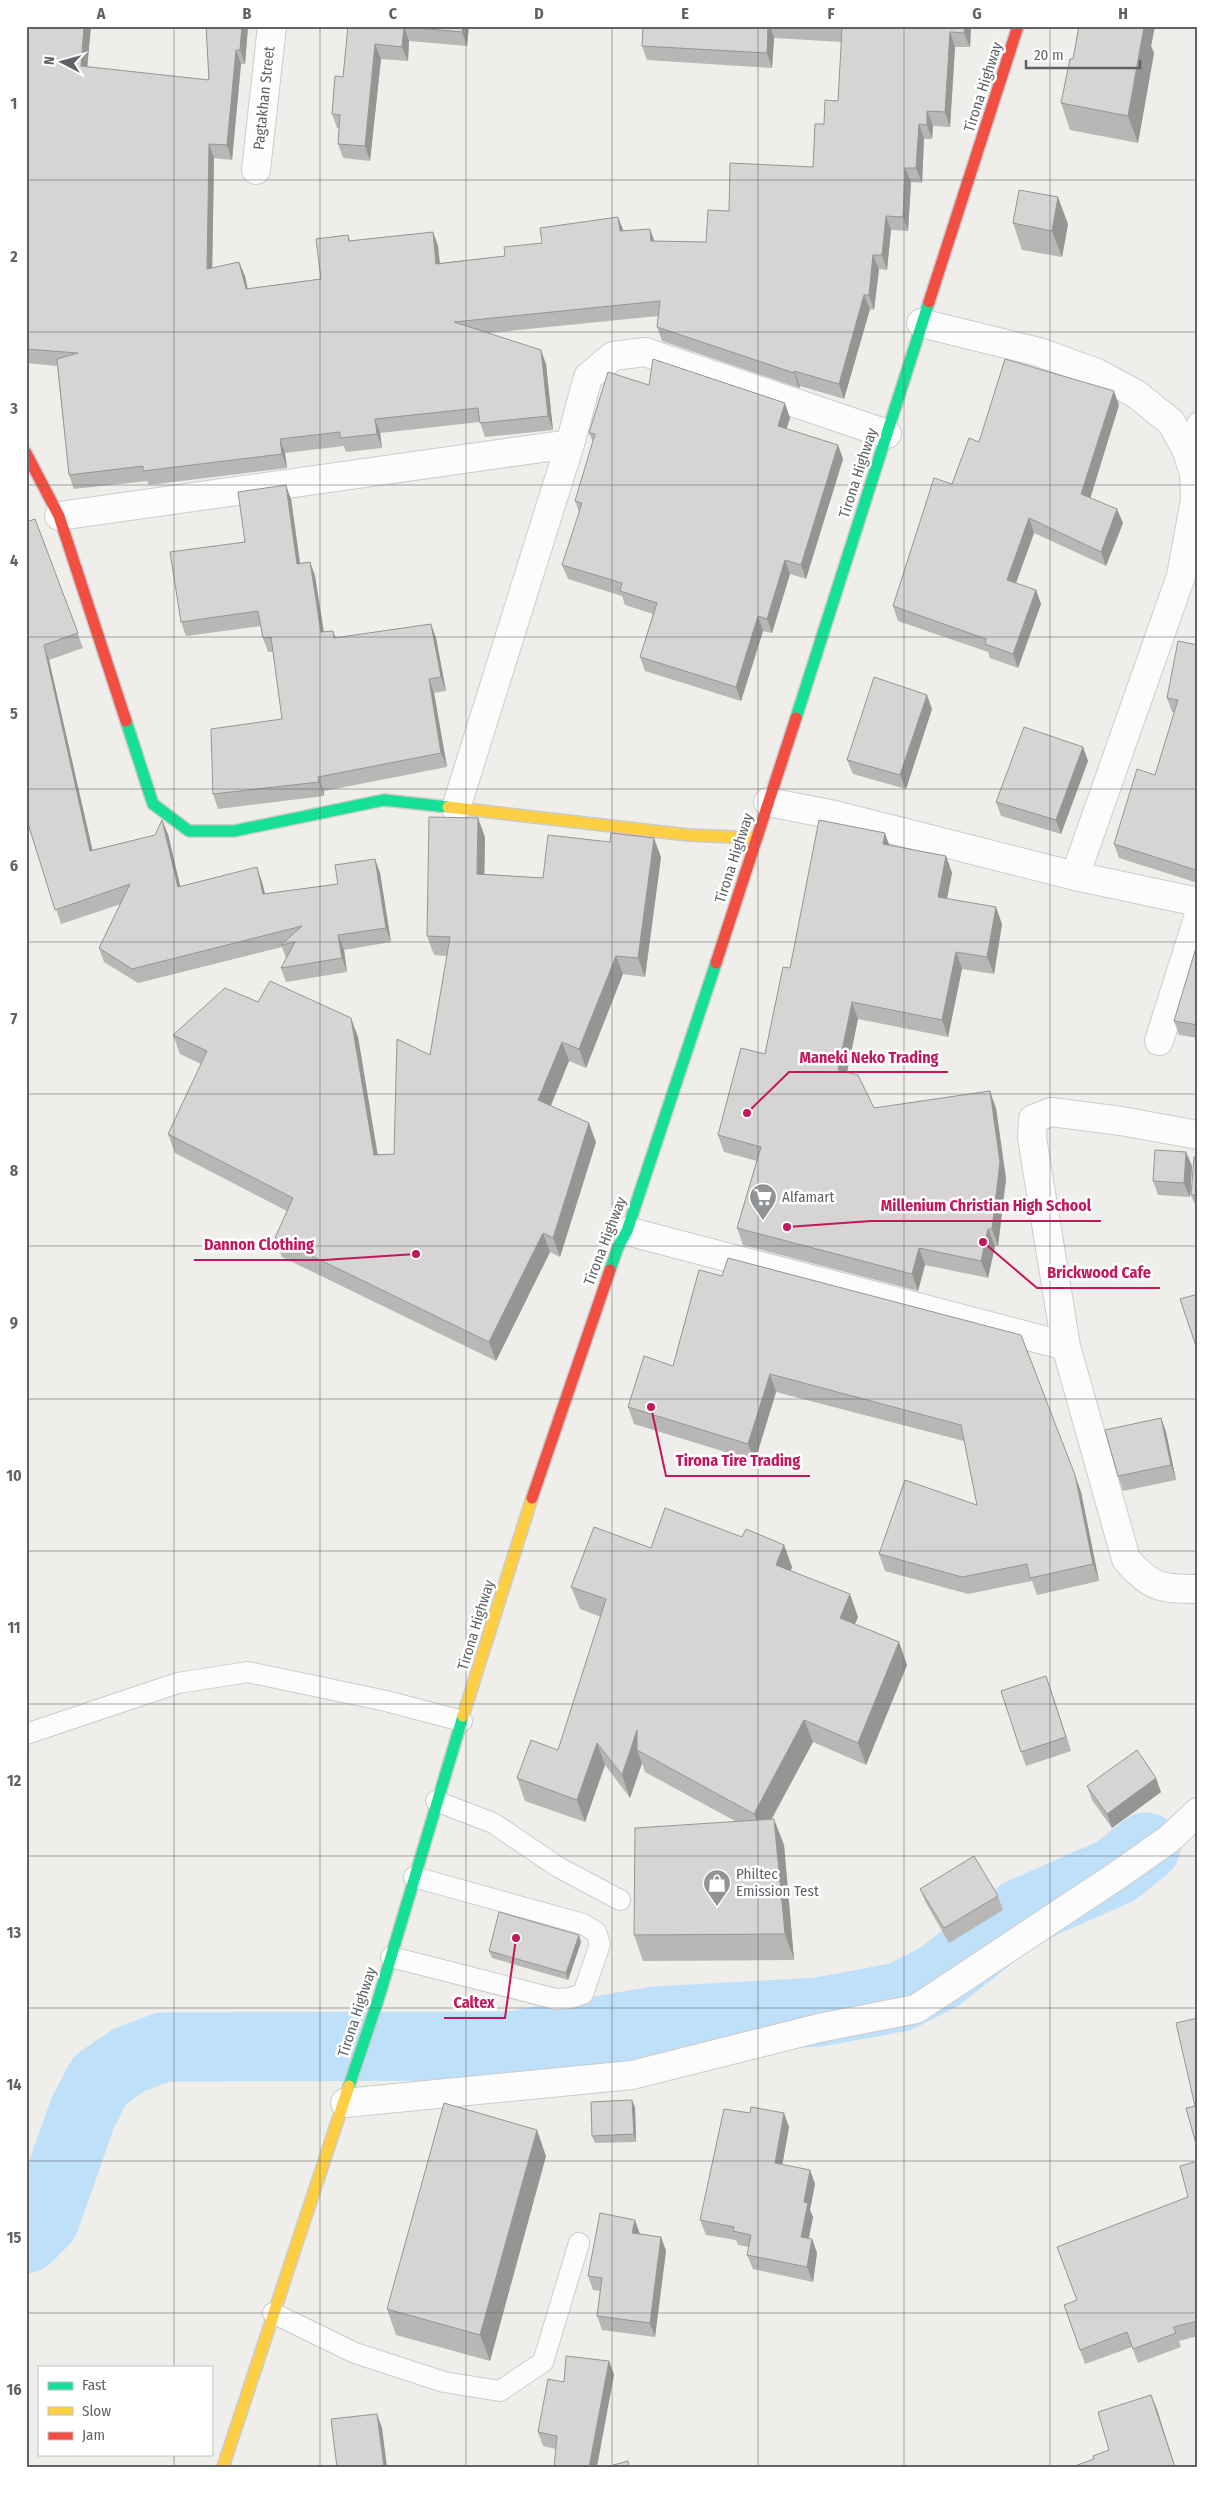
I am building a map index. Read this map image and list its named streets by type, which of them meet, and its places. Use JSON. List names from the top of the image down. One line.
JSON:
{"streets":{"main road":["Tirona Highway"],"street":["Pagtakhan Street"]},"places":{"other":["Maneki Neko Trading","Millenium Christian High School","Brickwood Cafe","Dannon Clothing","Tirona Tire Trading","Caltex"],"supermarket":["Alfamart"],"shop":["Philtec Emission Test"]},"legend":["Fast","Slow","Jam"],"scale_bar":"20 m","north":"left","grid":{"columns":["A","B","C","D","E","F","G","H"],"rows":["1","2","3","4","5","6","7","8","9","10","11","12","13","14","15","16"]}}
